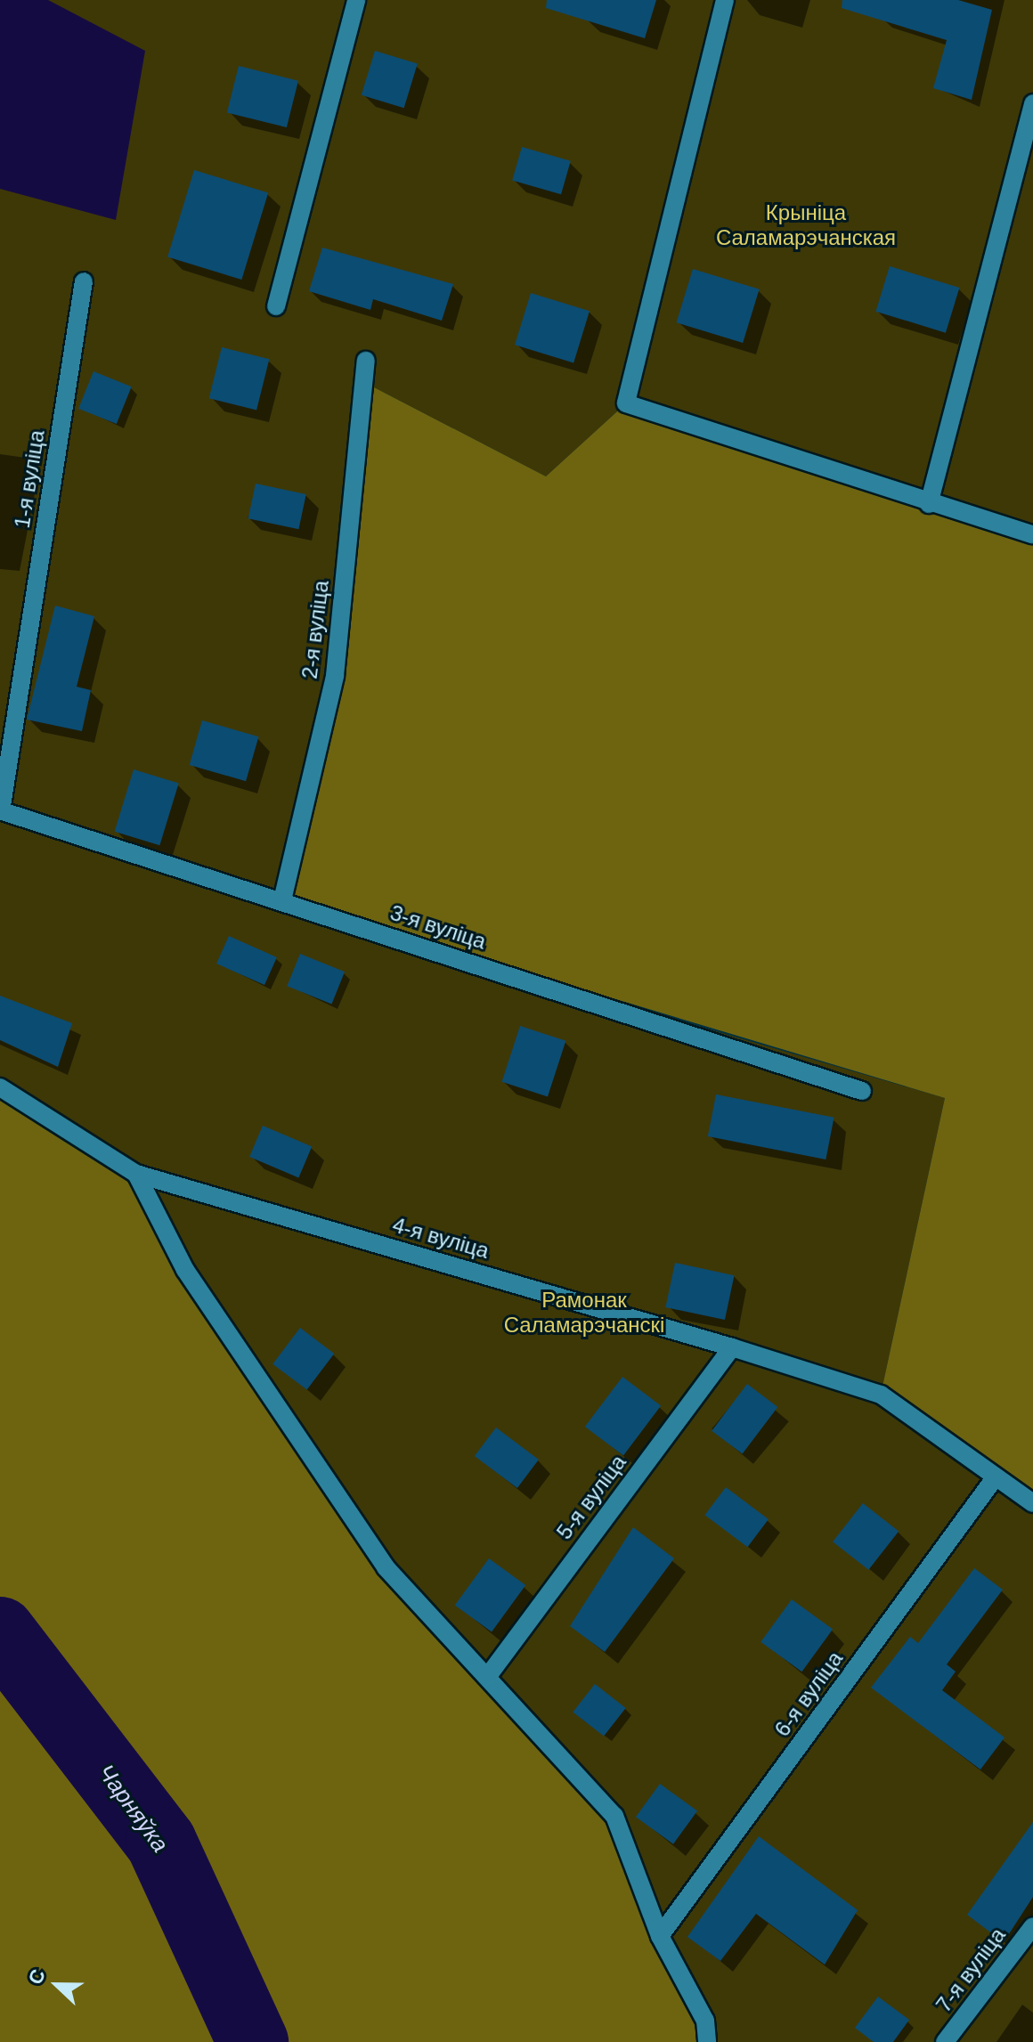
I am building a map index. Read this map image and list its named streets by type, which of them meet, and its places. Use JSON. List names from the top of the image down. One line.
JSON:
{"streets":{"street":["1-я вуліца","2-я вуліца","3-я вуліца","4-я вуліца","5-я вуліца","6-я вуліца","7-я вуліца"]},"crossings":[["1-я вуліца","3-я вуліца"],["2-я вуліца","3-я вуліца"],["4-я вуліца","5-я вуліца"],["4-я вуліца","6-я вуліца"]],"water":["Чарняўка"],"parks":["Крыніца Саламарэчанская","Рамонак Саламарэчанскі"],"north":"left"}
